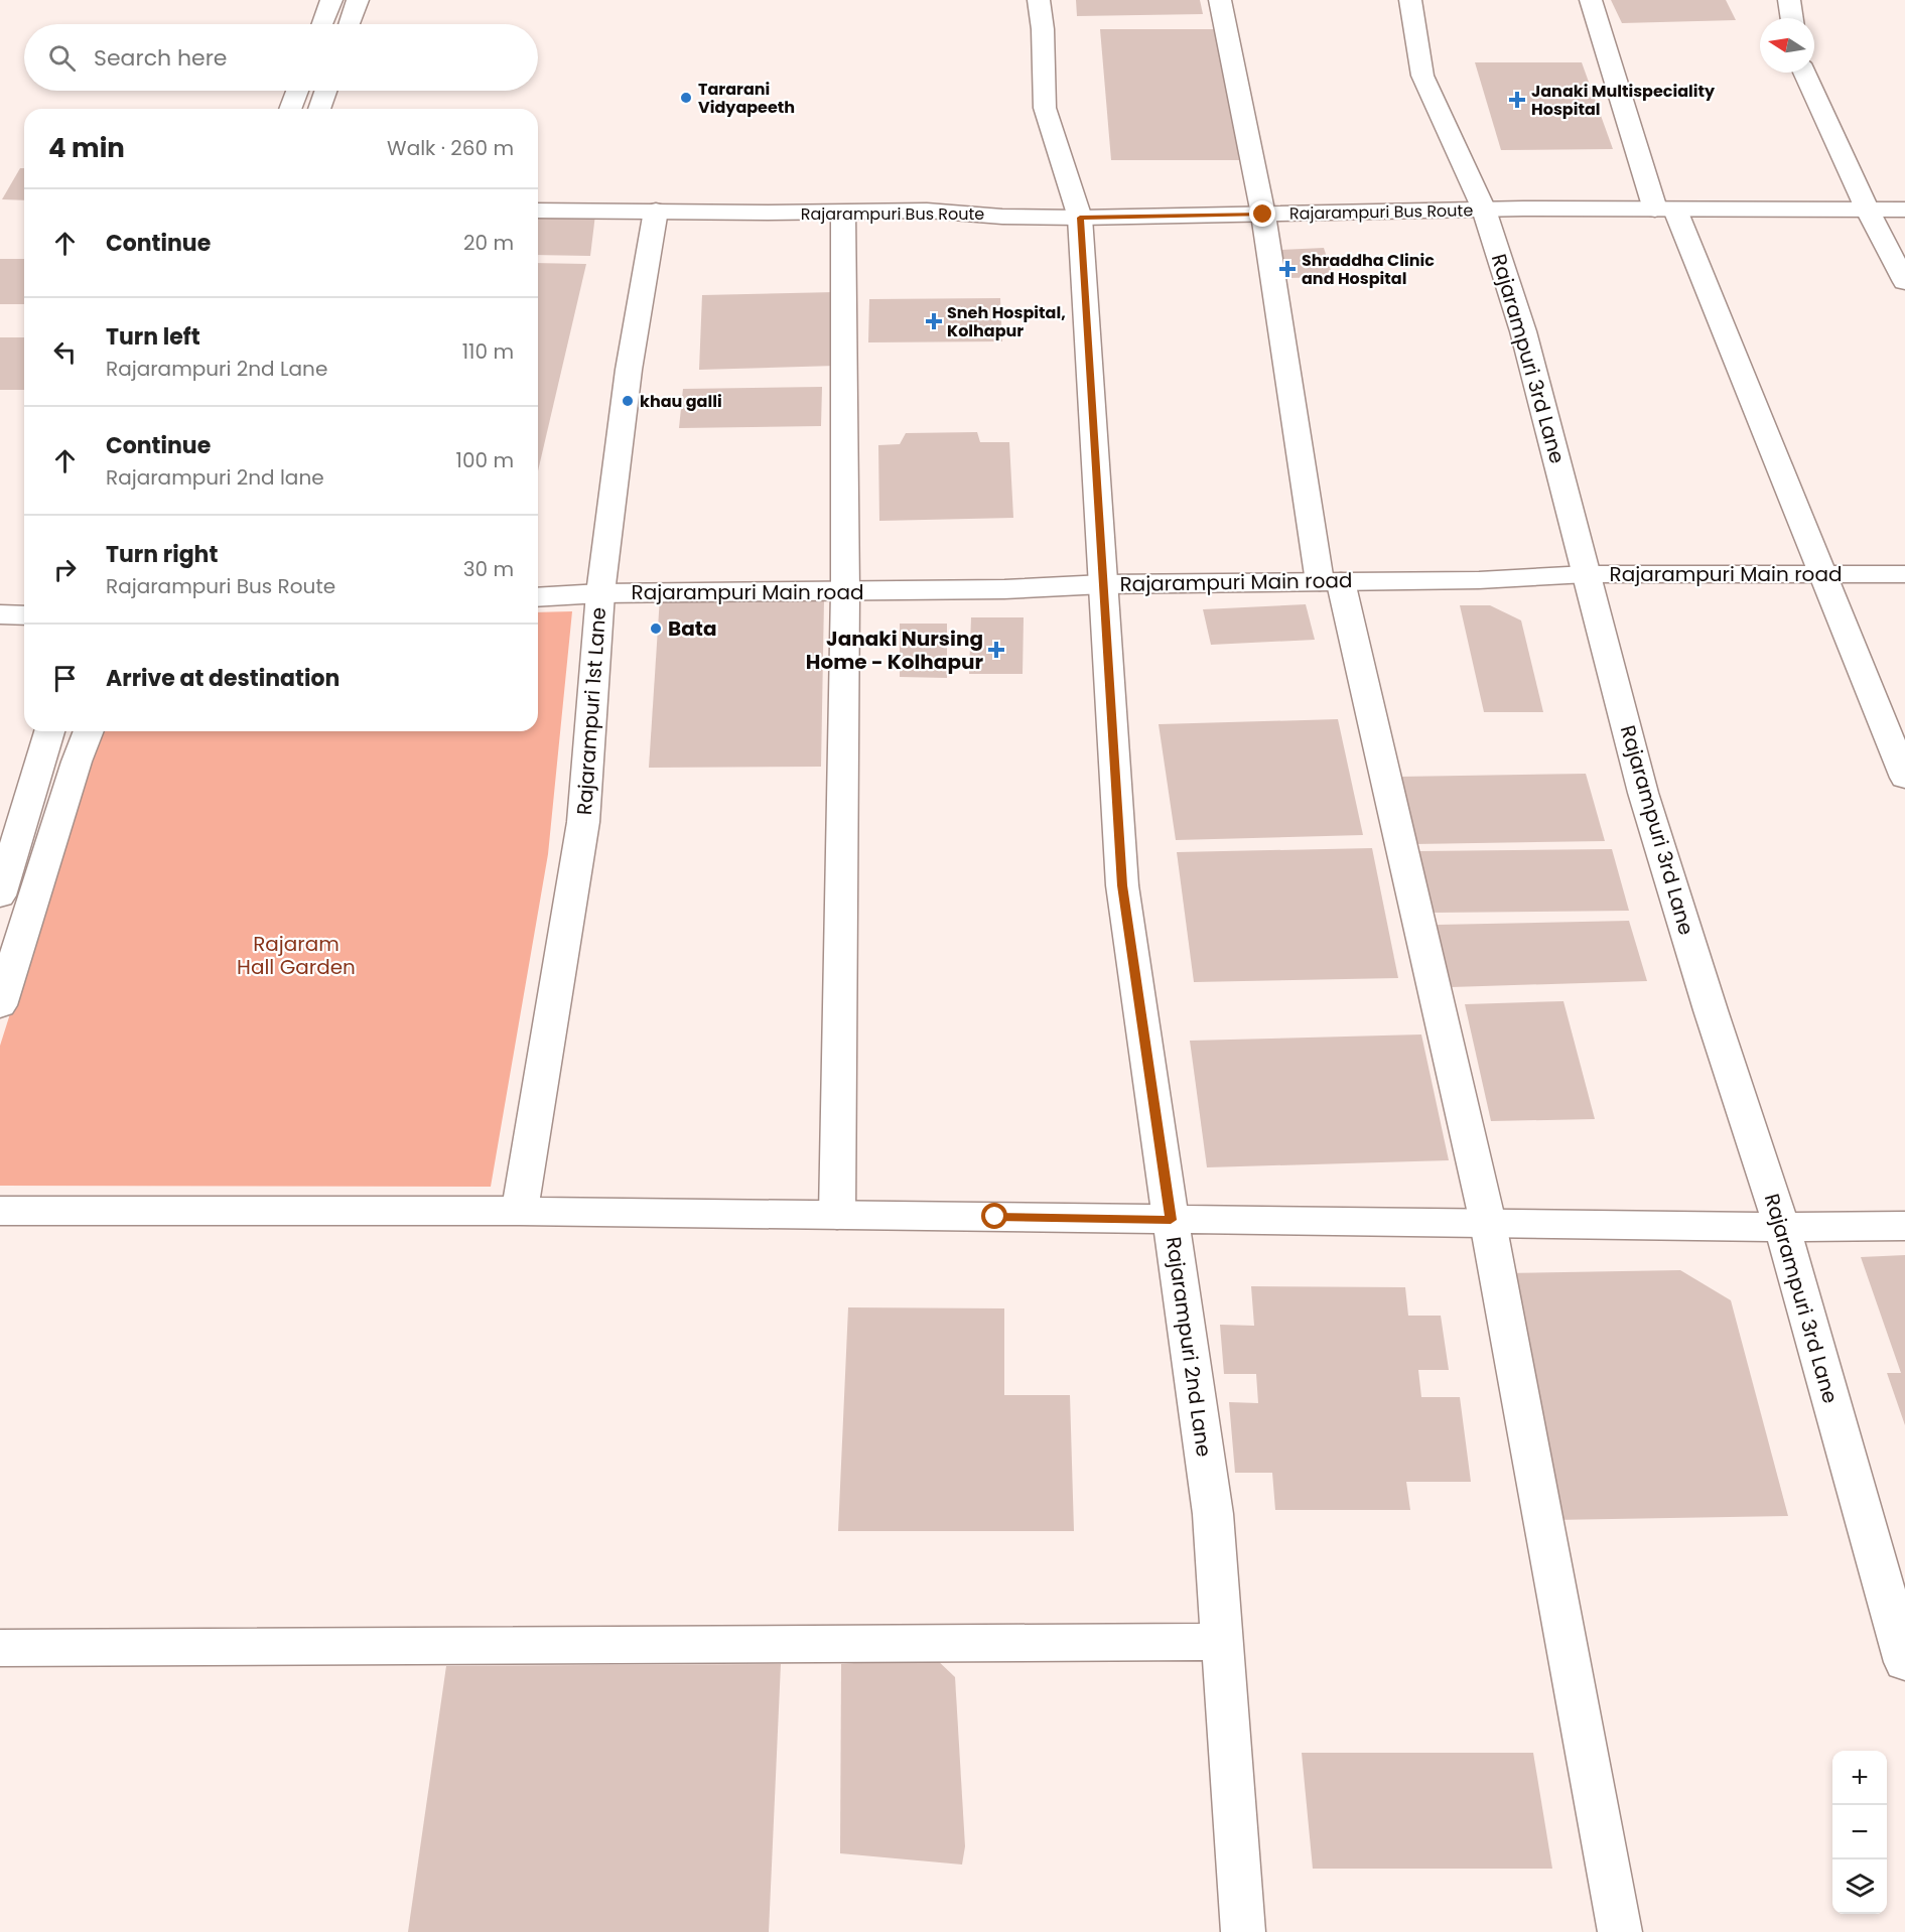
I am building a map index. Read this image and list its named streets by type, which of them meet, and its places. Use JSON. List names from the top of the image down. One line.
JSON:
{"streets":{"street":["Rajarampuri Bus Route","Rajarampuri 3rd Lane","Rajarampuri Main road","Rajarampuri 1st Lane","Rajarampuri 2nd Lane"]},"crossings":[["Rajarampuri Bus Route","Rajarampuri 3rd Lane"],["Rajarampuri Bus Route","Rajarampuri 1st Lane"],["Rajarampuri 3rd Lane","Rajarampuri Main road"],["Rajarampuri Main road","Rajarampuri 1st Lane"],["Rajarampuri Main road","Rajarampuri 2nd Lane"]],"parks":["Rajaram Hall Garden"],"places":{"other":["Tararani Vidyapeeth","khau galli","Bata"],"health":["Janaki Multispeciality Hospital","Shraddha Clinic and Hospital","Sneh Hospital, Kolhapur","Janaki Nursing Home - Kolhapur"]},"north":"left","page":{"search":"Search here","heading":["4 min","Walk · 260 m"],"list":[["Continue","20 m"],["Turn left","Rajarampuri 2nd Lane","110 m"],["Continue","Rajarampuri 2nd lane","100 m"],["Turn right","Rajarampuri Bus Route","30 m"],"Arrive at destination"],"map_buttons":["+","−"]}}
